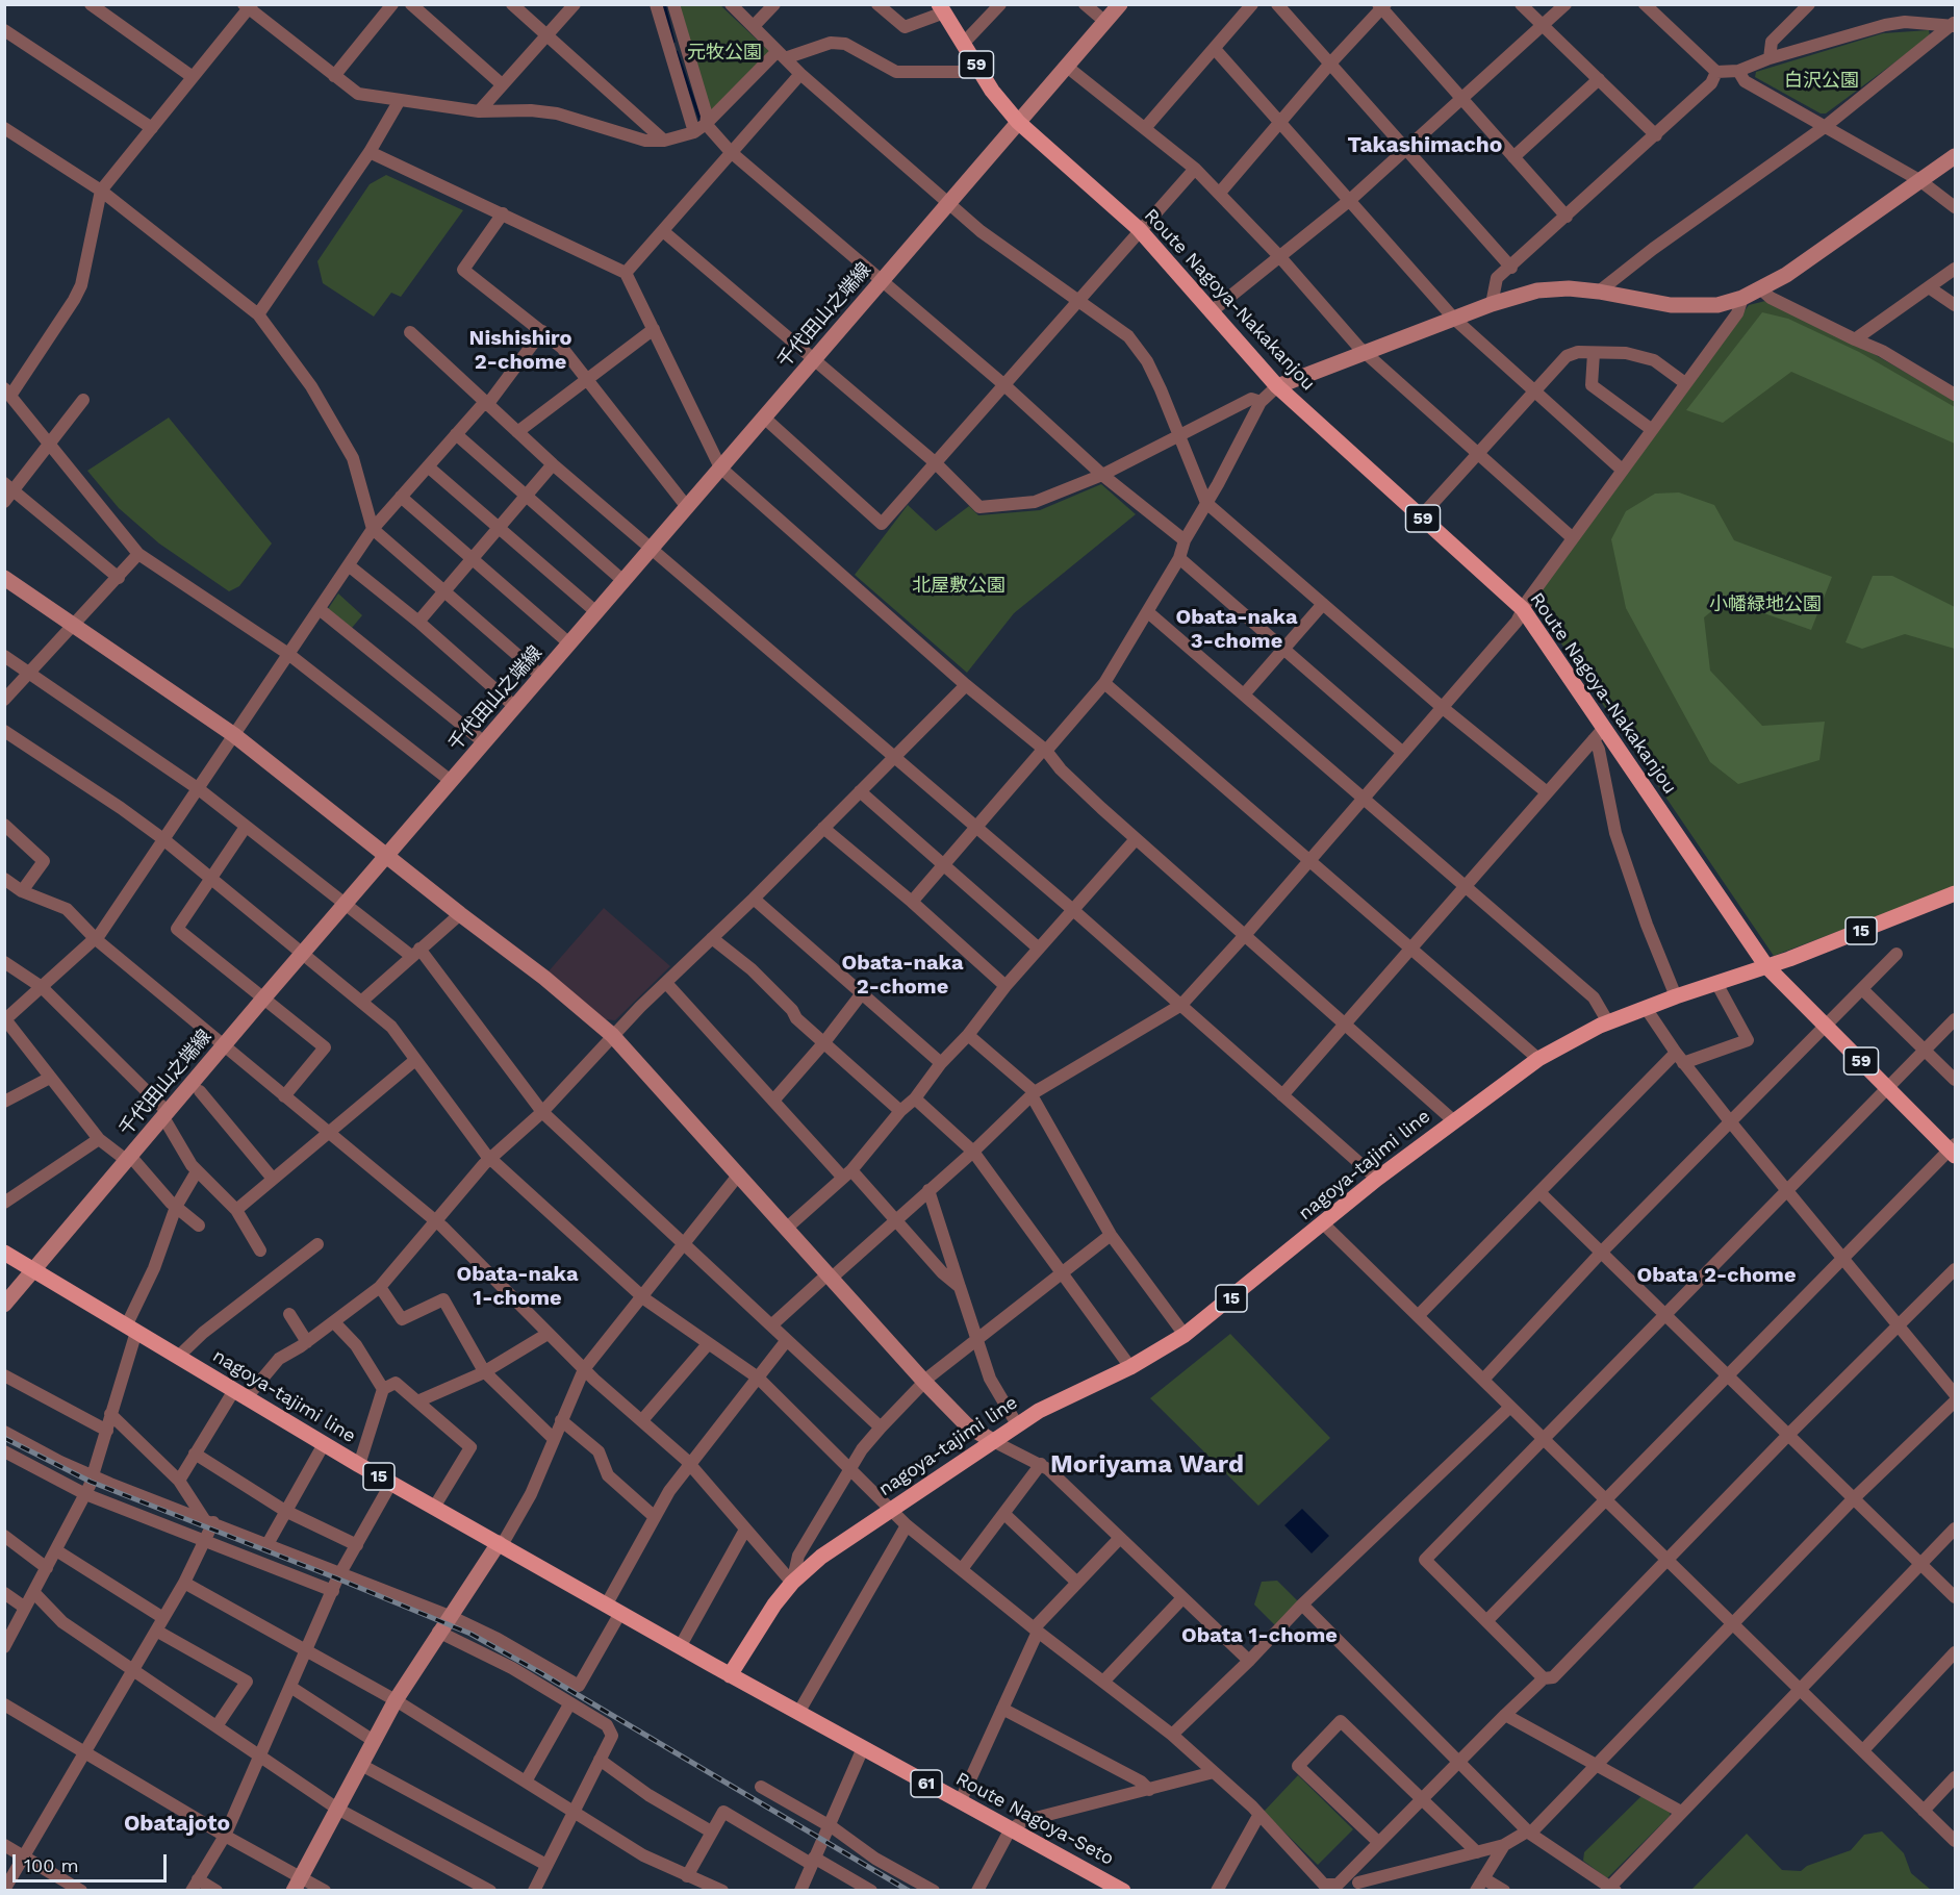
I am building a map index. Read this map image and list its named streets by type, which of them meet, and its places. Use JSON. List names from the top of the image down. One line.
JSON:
{"streets":{"main road":["59","Route Nagoya-Nakakanjou","15","nagoya-tajimi line","61","Route Nagoya-Seto"],"street":["千代田山之端線"]},"crossings":[["Route Nagoya-Nakakanjou","千代田山之端線"],["Route Nagoya-Nakakanjou","nagoya-tajimi line"],["千代田山之端線","nagoya-tajimi line"],["nagoya-tajimi line","Route Nagoya-Seto"]],"districts":["Takashimacho","Nishishiro 2-chome","Obata-naka 3-chome","Obata-naka 2-chome","Obata-naka 1-chome","Obata 2-chome","Moriyama Ward","Obata 1-chome","Obatajoto"],"parks":["元牧公園","白沢公園","北屋敷公園","小幡緑地公園"],"scale_bar":"100 m"}
